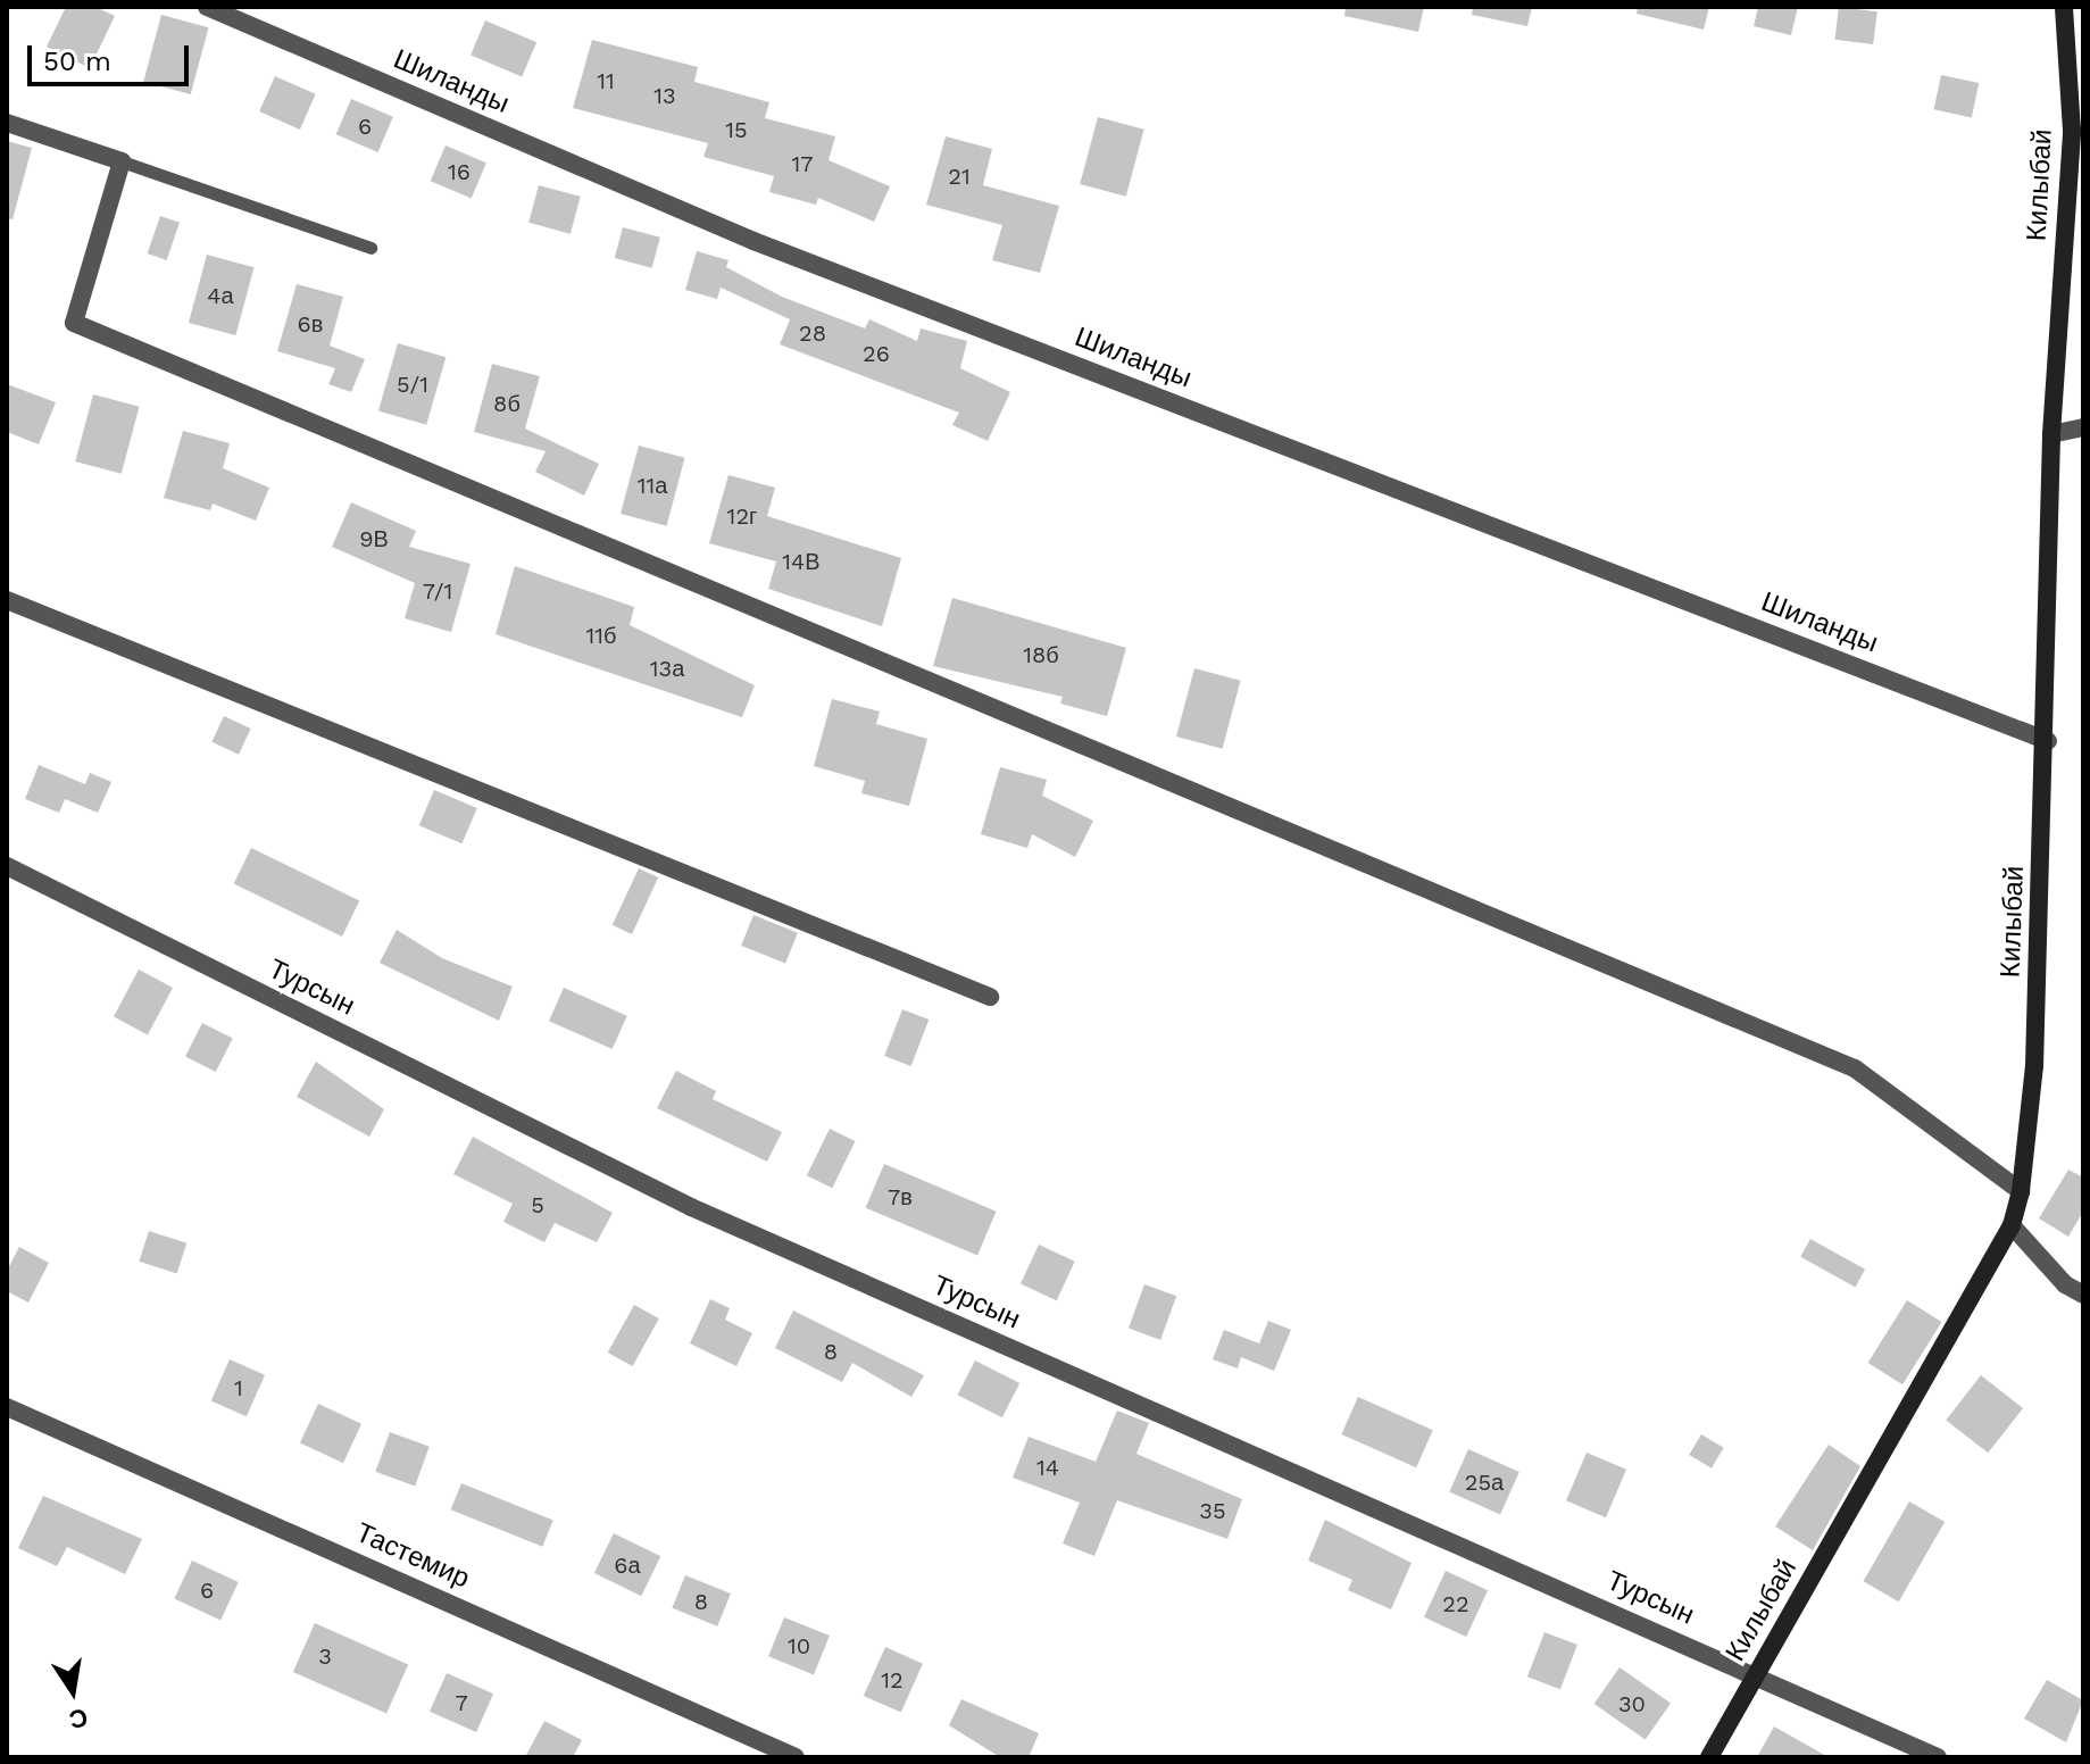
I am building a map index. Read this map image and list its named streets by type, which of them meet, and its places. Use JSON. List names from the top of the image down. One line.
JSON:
{"streets":{"street":["Шиланды","Килыбай","Турсын","Тастемир"]},"crossings":[["Шиланды","Килыбай"],["Килыбай","Турсын"]],"house_numbers":["11","13","6","15","17","16","21","4а","6в","28","26","5/1","8б","11а","12г","9В","14В","7/1","11б","18б","13а","7в","5","8","1","14","25а","35","6а","6","8","22","10","3","12","7","30"],"scale_bar":"50 m","north":"bottom"}
